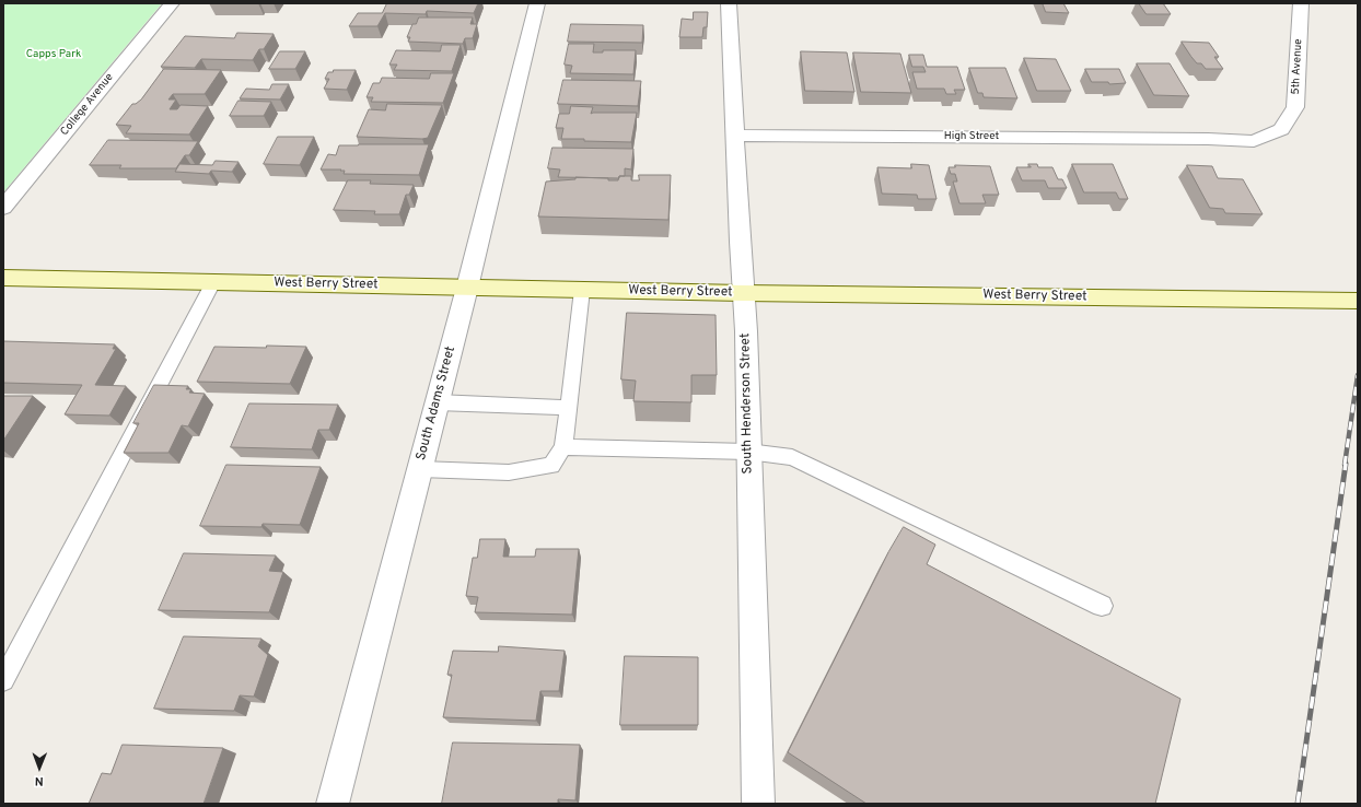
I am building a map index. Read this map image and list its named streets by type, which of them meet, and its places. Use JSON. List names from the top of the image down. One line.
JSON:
{"streets":{"main road":["West Berry Street"],"street":["5th Avenue","College Avenue","High Street","South Adams Street","South Henderson Street"]},"crossings":[["5th Avenue","High Street"],["High Street","South Henderson Street"],["West Berry Street","South Adams Street"],["West Berry Street","South Henderson Street"]],"parks":["Capps Park"],"north":"bottom"}
